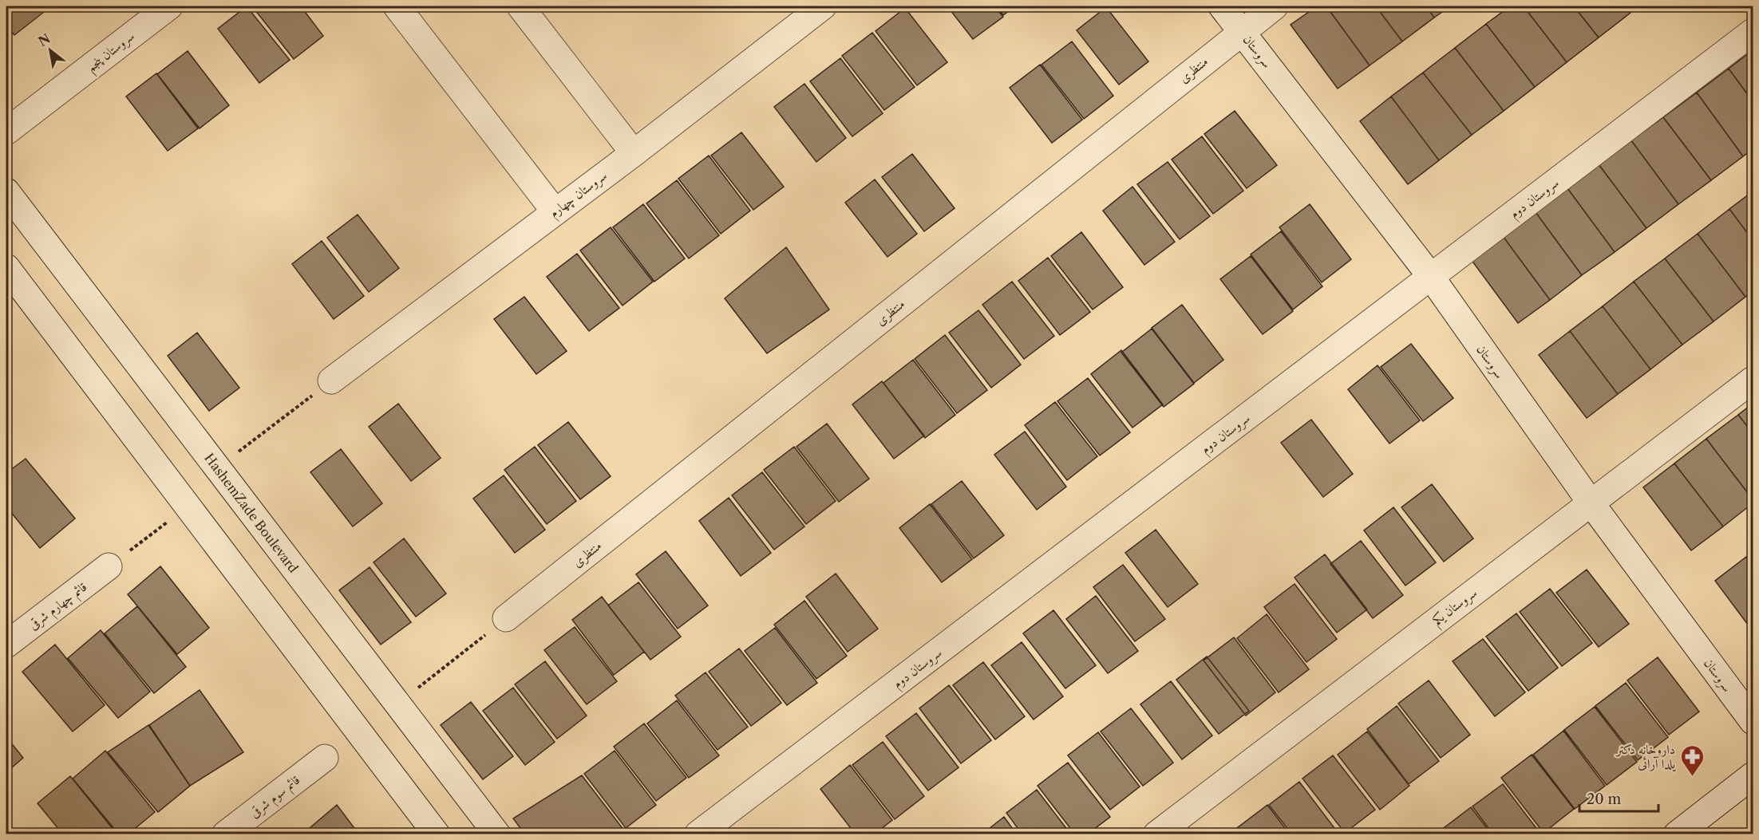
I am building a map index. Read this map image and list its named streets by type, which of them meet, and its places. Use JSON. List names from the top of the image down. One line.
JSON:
{"streets":{"street":["سروستان پنجم","سروستان","منتظری","سروستان چهارم","سروستان دوم","HashemZade Boulevard","قائم چهارم شرقی","سروستان یکم","قائم سوم شرقی"]},"crossings":[["سروستان","منتظری"],["سروستان","سروستان دوم"],["سروستان","سروستان یکم"]],"places":{"pharmacy":["داروخانه دکتر یلدا آرائی"]},"scale_bar":"20 m","north":"top left"}
